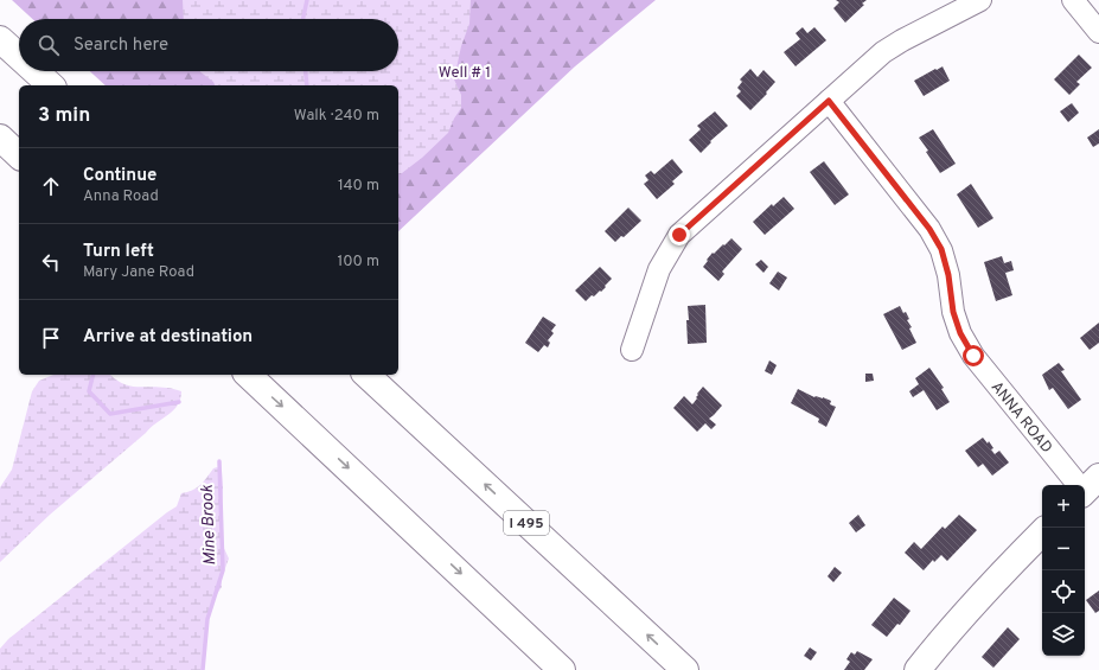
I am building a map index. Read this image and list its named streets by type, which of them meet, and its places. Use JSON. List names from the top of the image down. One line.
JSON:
{"streets":{"main road":["I 495"],"street":["ANNA ROAD"]},"water":["Mine Brook"],"parks":["Well # 1"],"page":{"search":"Search here","heading":["3 min","Walk · 240 m"],"list":[["Continue","Anna Road","140 m"],["Turn left","Mary Jane Road","100 m"],"Arrive at destination"],"map_buttons":["+","−"]}}
